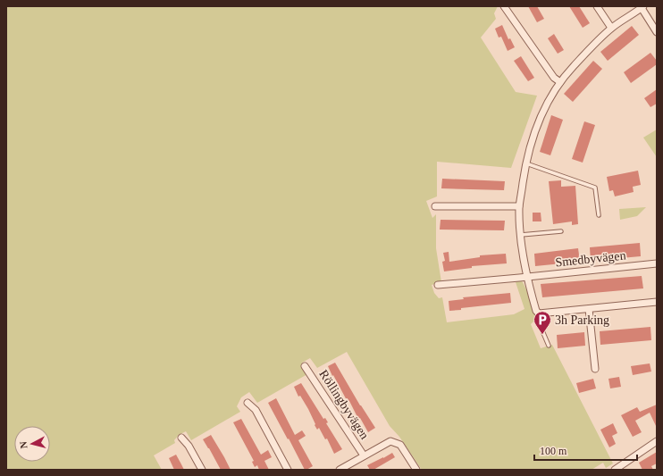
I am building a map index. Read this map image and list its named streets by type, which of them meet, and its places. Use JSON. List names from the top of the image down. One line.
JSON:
{"streets":{"street":["Smedbyvägen","Röllingbyvägen"]},"places":{"parking":["3h Parking"]},"scale_bar":"100 m","north":"left"}
